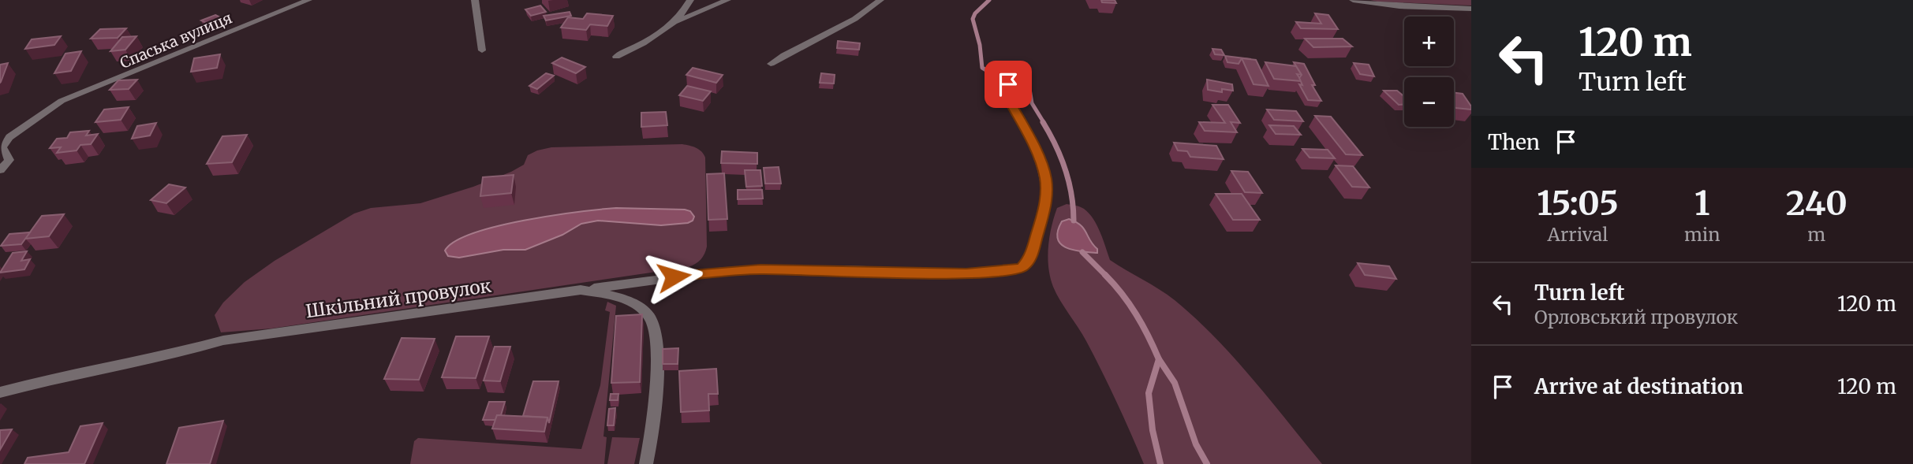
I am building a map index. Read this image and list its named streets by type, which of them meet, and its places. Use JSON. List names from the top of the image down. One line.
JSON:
{"streets":{"street":["Спаська вулиця","Шкільний провулок"]},"page":{"turn":["120 m","Turn left"],"map_buttons":["+","−"],"then":"Then","eta":["15:05","Arrival","1","min","240","m"],"list":[{"name":"Turn left","note":"Орловський провулок","value":"120 m"},{"name":"Arrive at destination","value":"120 m"}]}}
